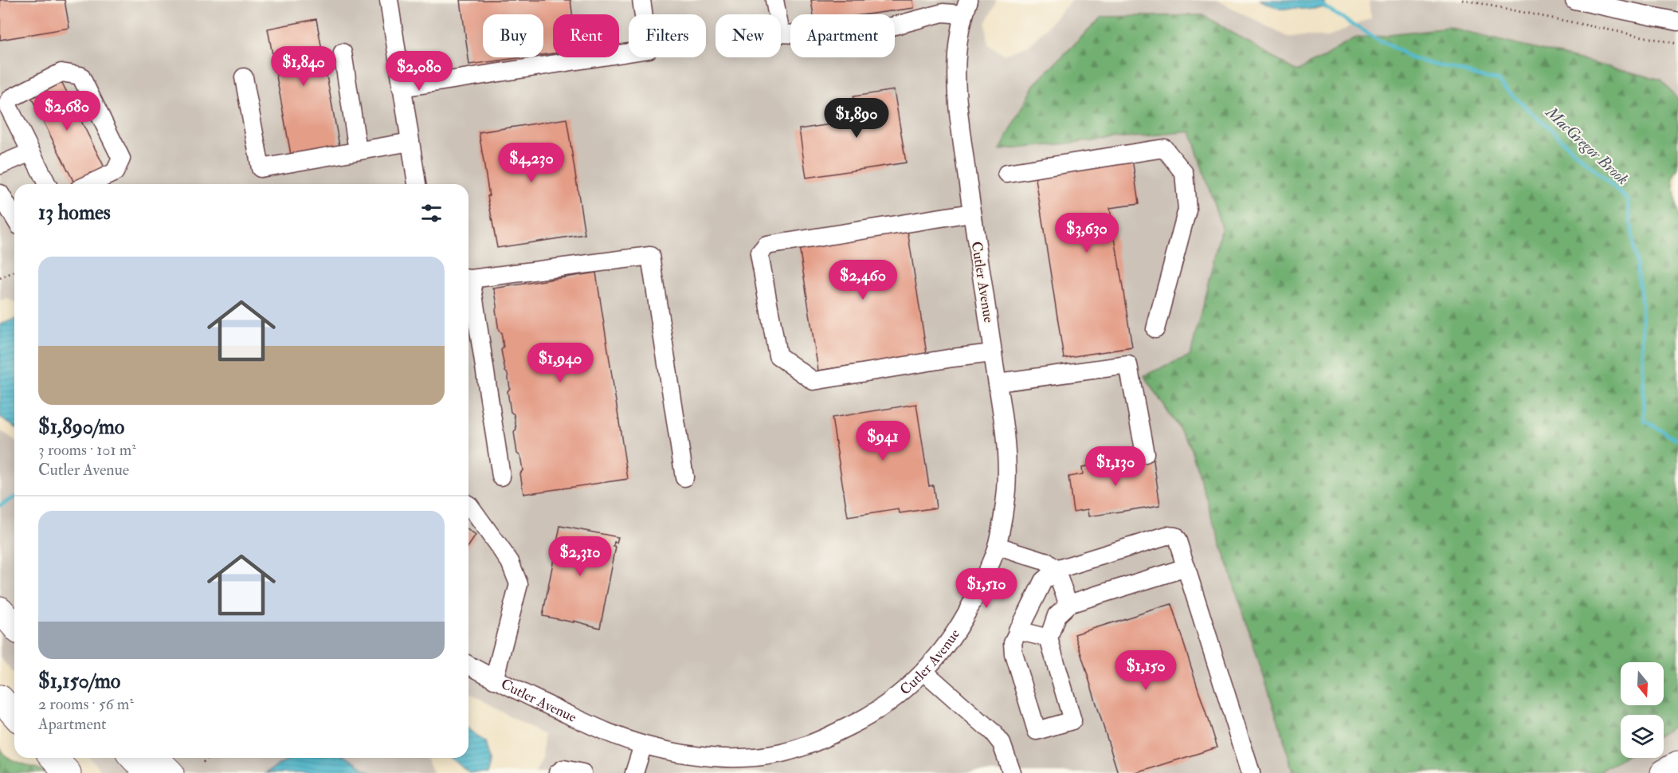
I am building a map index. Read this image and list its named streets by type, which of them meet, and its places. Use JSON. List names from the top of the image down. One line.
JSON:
{"streets":{"street":["Cutler Avenue"]},"water":["MacGregor Brook"],"north":"bottom","page":{"chip":["Buy","Rent","Filters","New","Apartment"],"price":["$1,840","$2,080","$2,680","$1,890","$4,230","$3,630","$2,460","$1,940","$941","$1,130","$2,310","$1,510","$1,150"],"heading":"13 homes","list":[{"name":"$1,890/mo","note":"3 rooms · 101 m² · Cutler Avenue"},{"name":"$1,150/mo","note":"2 rooms · 56 m² · Apartment"}]}}
